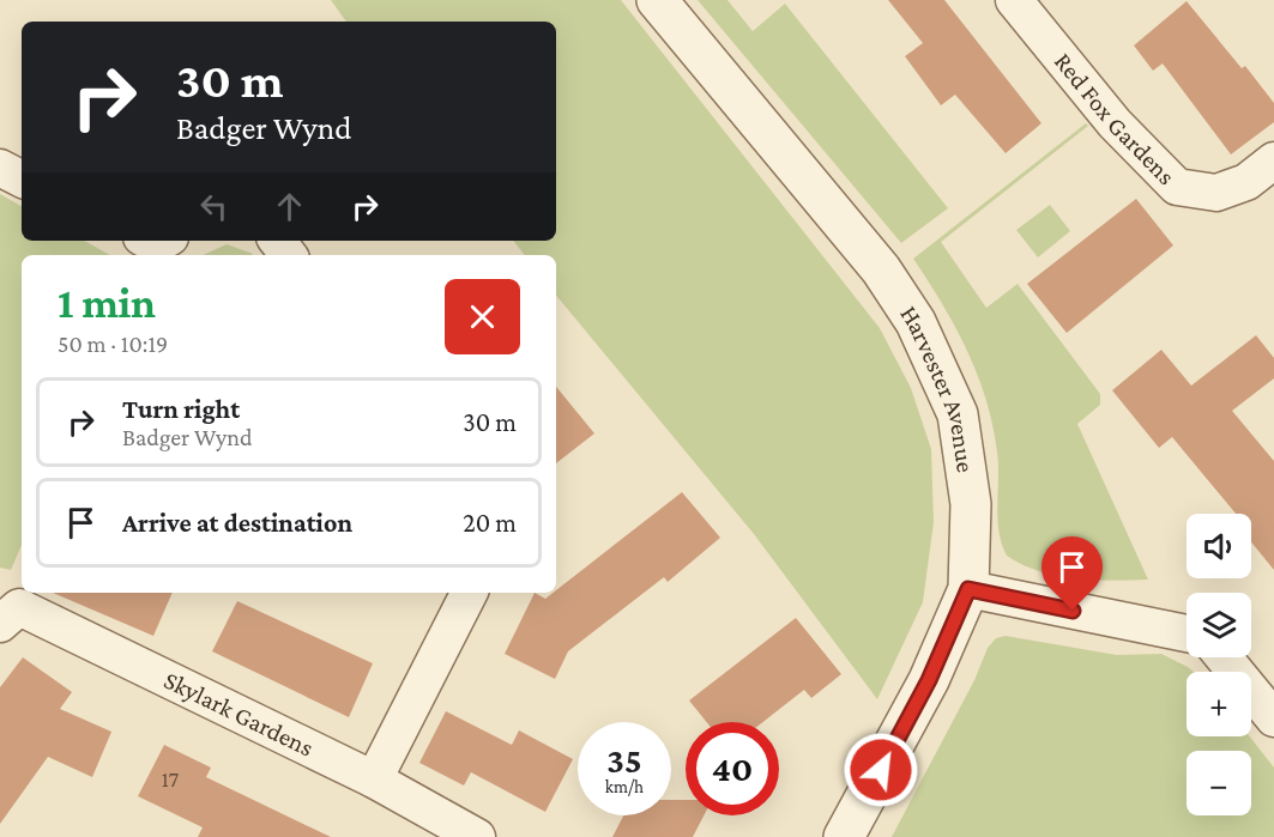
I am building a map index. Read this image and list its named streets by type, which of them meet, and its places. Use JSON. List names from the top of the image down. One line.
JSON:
{"streets":{"street":["Red Fox Gardens","Harvester Avenue","Skylark Gardens"]},"house_numbers":["17"],"page":{"turn":["30 m","Badger Wynd"],"heading":["1 min","50 m · 10:19"],"list":[{"name":"Turn right","note":"Badger Wynd","value":"30 m"},{"name":"Arrive at destination","value":"20 m"}],"map_buttons":["+","−"],"speed":"35 km/h","limit":"40"}}
